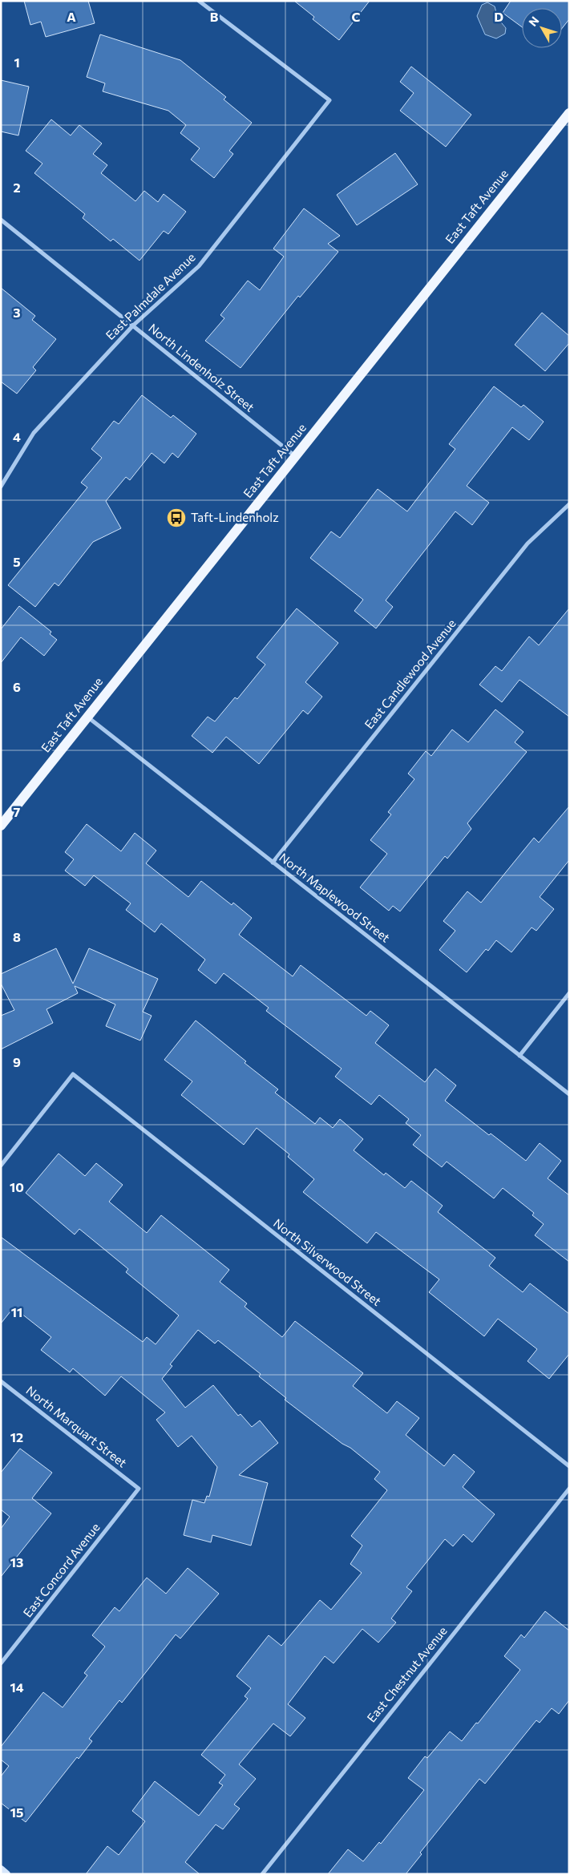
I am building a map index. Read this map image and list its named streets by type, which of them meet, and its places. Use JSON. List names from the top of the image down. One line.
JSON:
{"streets":{"main road":["East Taft Avenue"],"street":["East Palmdale Avenue","North Lindenholz Street","East Candlewood Avenue","North Maplewood Street","North Silverwood Street","North Marquart Street","East Concord Avenue","East Chestnut Avenue"]},"crossings":[["East Taft Avenue","North Lindenholz Street"],["East Taft Avenue","North Maplewood Street"],["East Palmdale Avenue","North Lindenholz Street"],["East Candlewood Avenue","North Maplewood Street"],["North Marquart Street","East Concord Avenue"]],"places":{"bus stop":["Taft-Lindenholz"]},"north":"top left","grid":{"columns":["A","B","C","D"],"rows":["1","2","3","4","5","6","7","8","9","10","11","12","13","14","15"]}}
